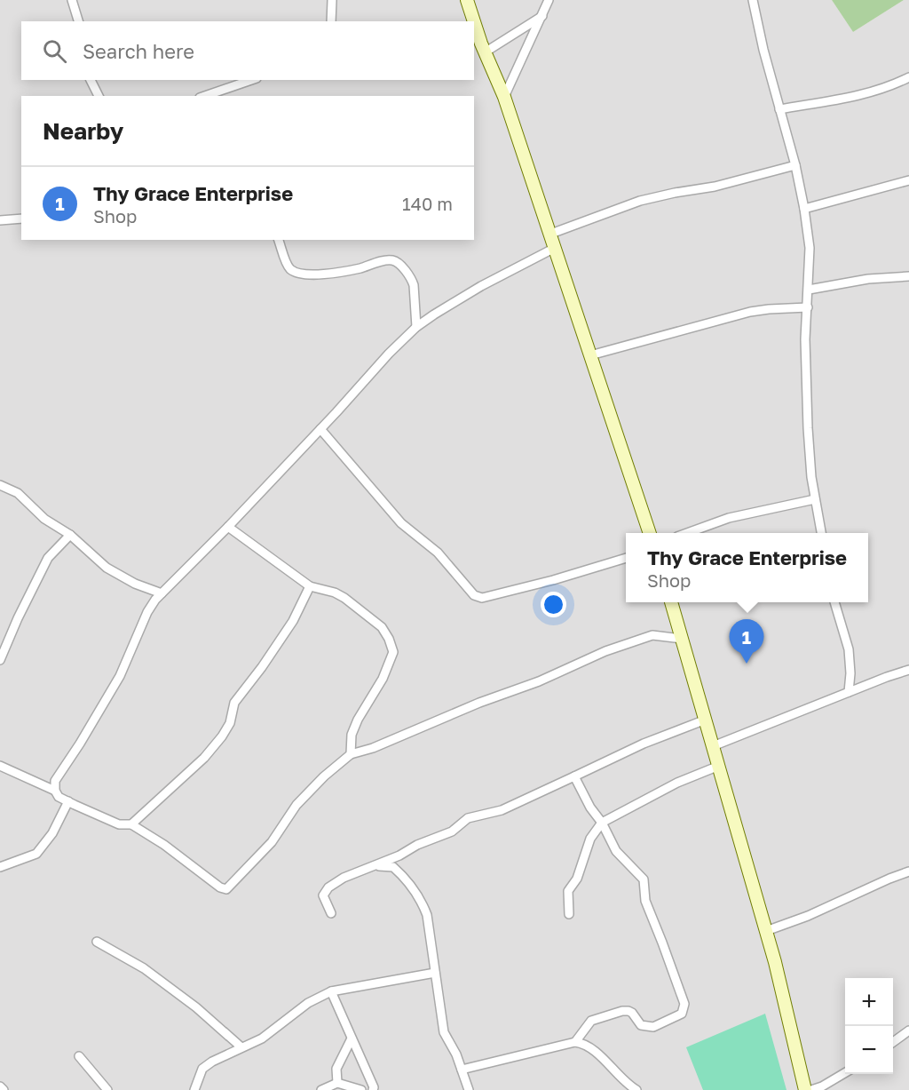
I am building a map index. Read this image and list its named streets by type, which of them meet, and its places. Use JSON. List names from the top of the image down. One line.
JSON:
{"page":{"search":"Search here","heading":"Nearby","list":[{"mark":"1","name":"Thy Grace Enterprise","note":"Shop","value":"140 m"}],"popup":["Thy Grace Enterprise","Shop"],"pins":"1","map_buttons":["+","−"]}}
